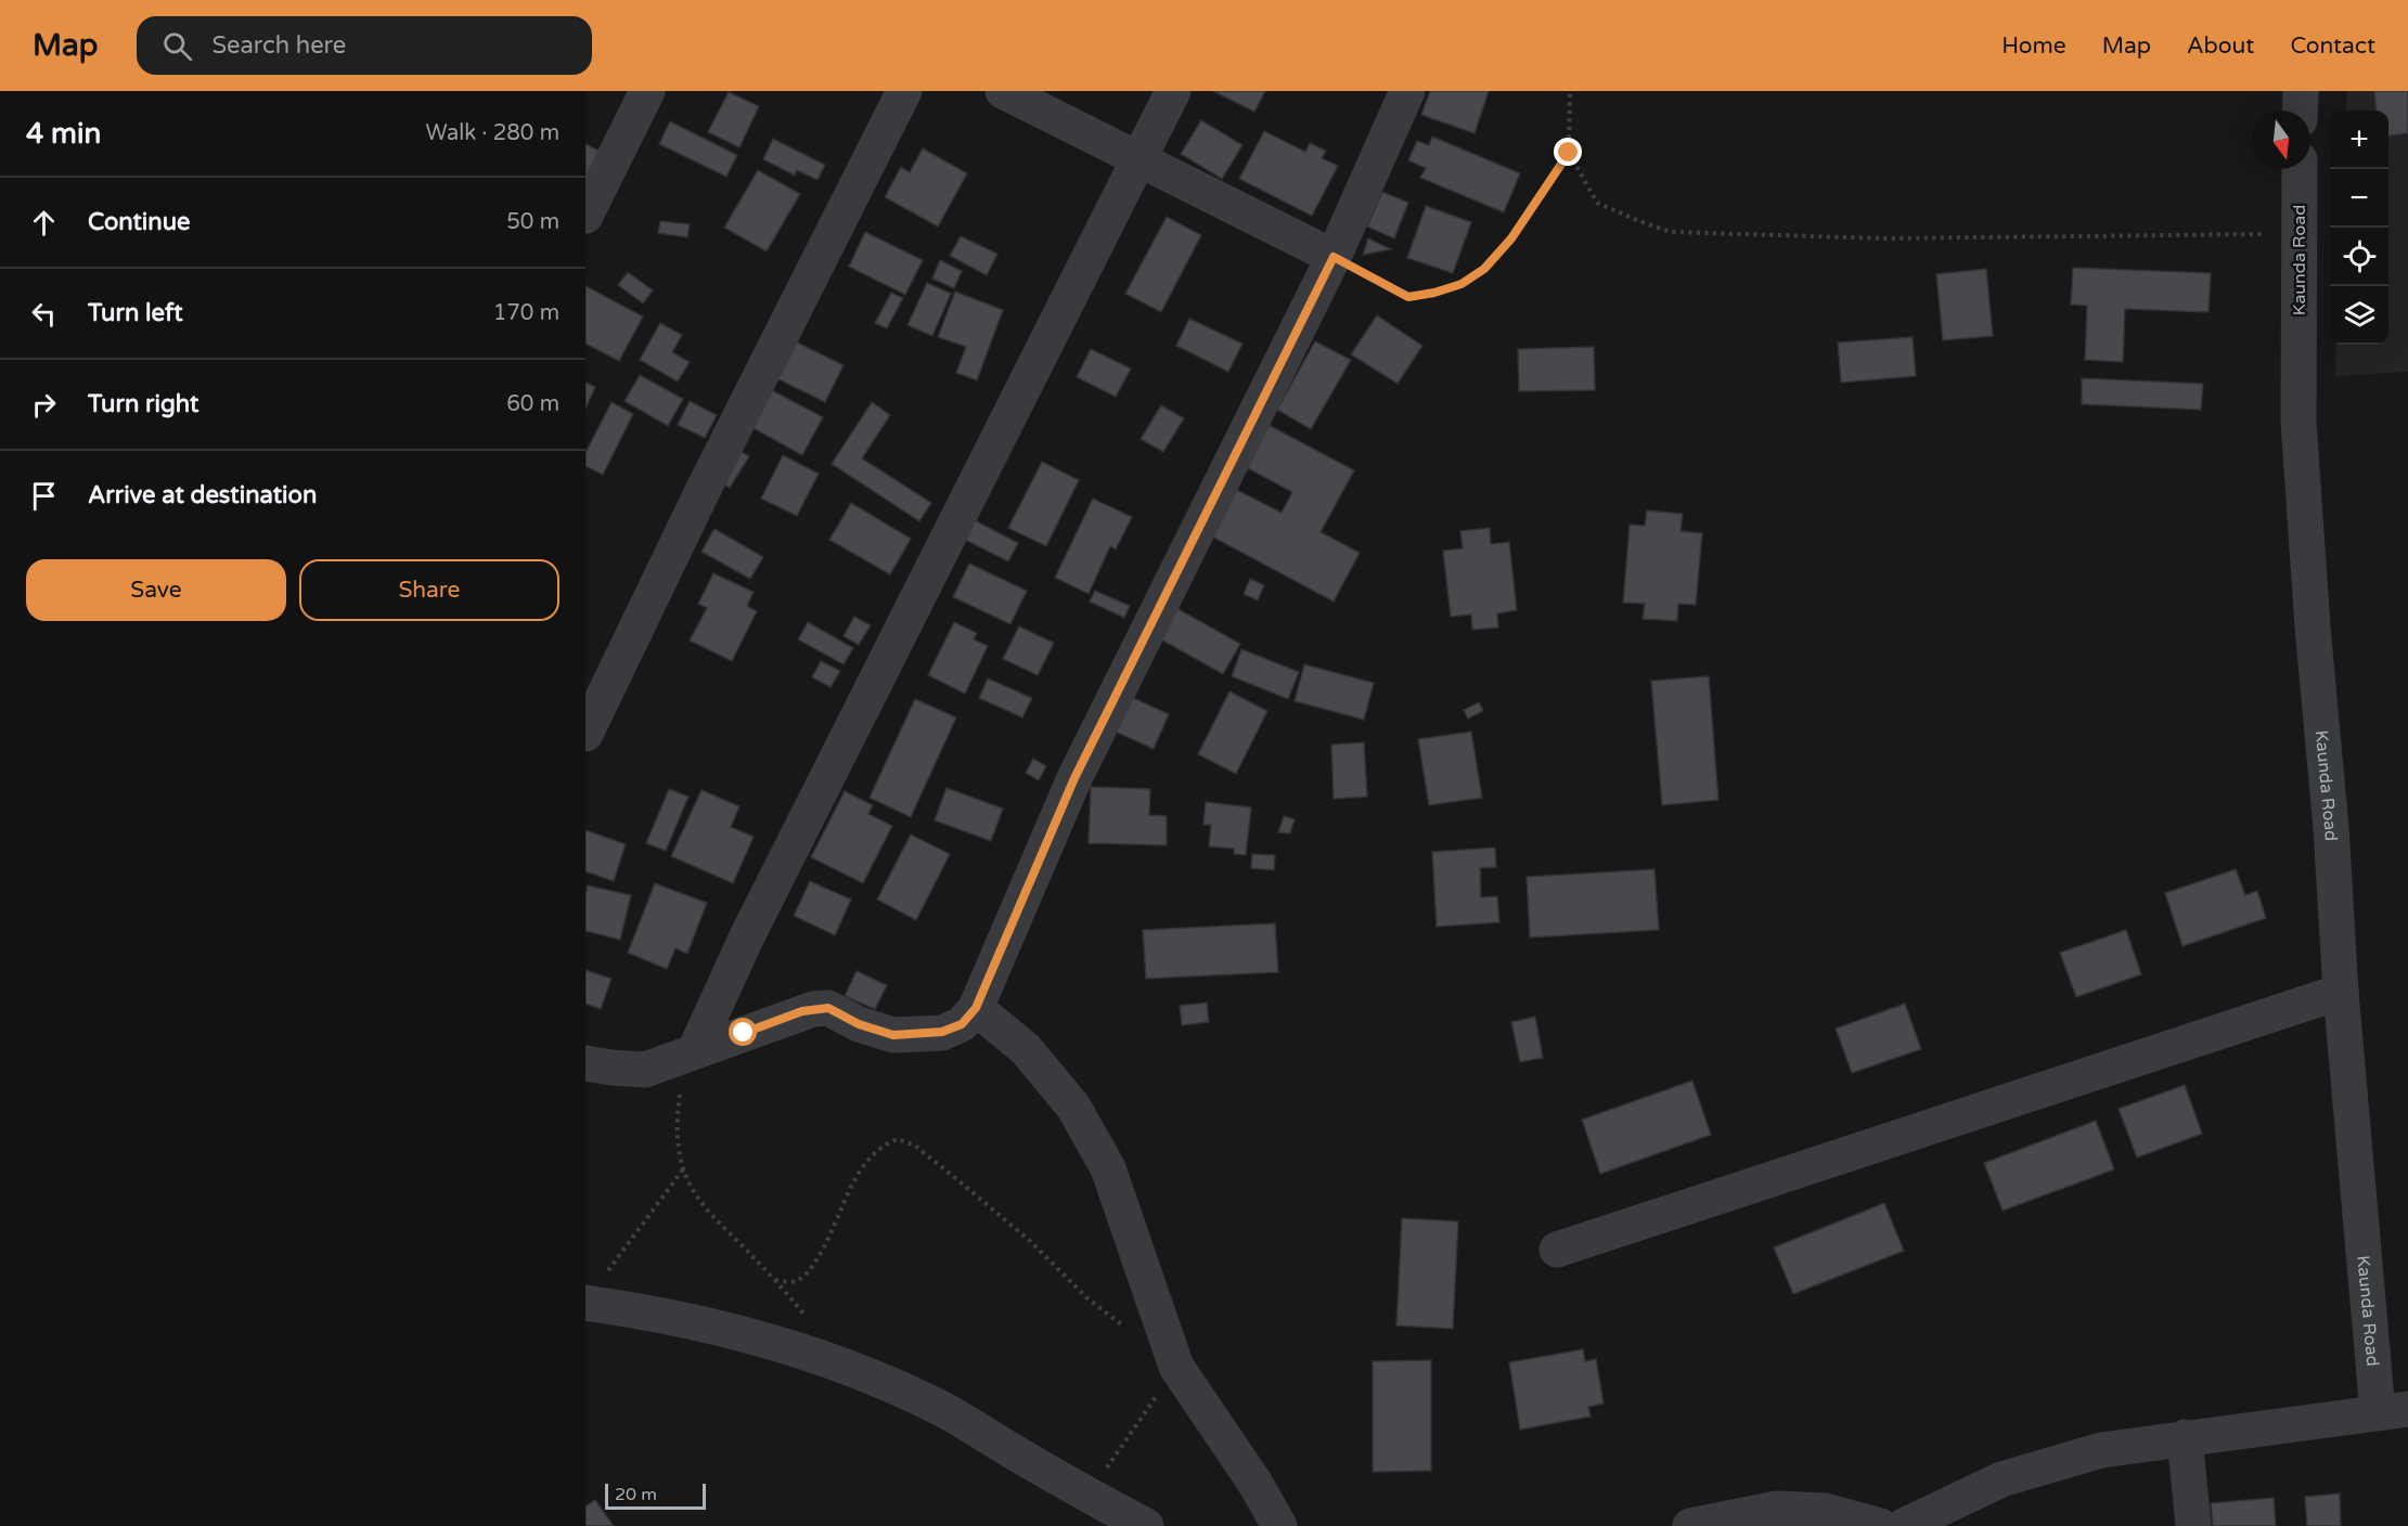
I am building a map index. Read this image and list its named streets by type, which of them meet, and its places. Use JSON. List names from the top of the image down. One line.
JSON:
{"streets":{"street":["Kaunda Road"]},"scale_bar":"20 m","north":"bottom","page":{"header":"Map","search":"Search here","nav":["Home","Map","About","Contact"],"heading":["4 min","Walk · 280 m"],"map_buttons":["+","−"],"list":[["Continue","50 m"],["Turn left","170 m"],["Turn right","60 m"],"Arrive at destination"],"buttons":["Save","Share"],"scale":"20 m"}}
